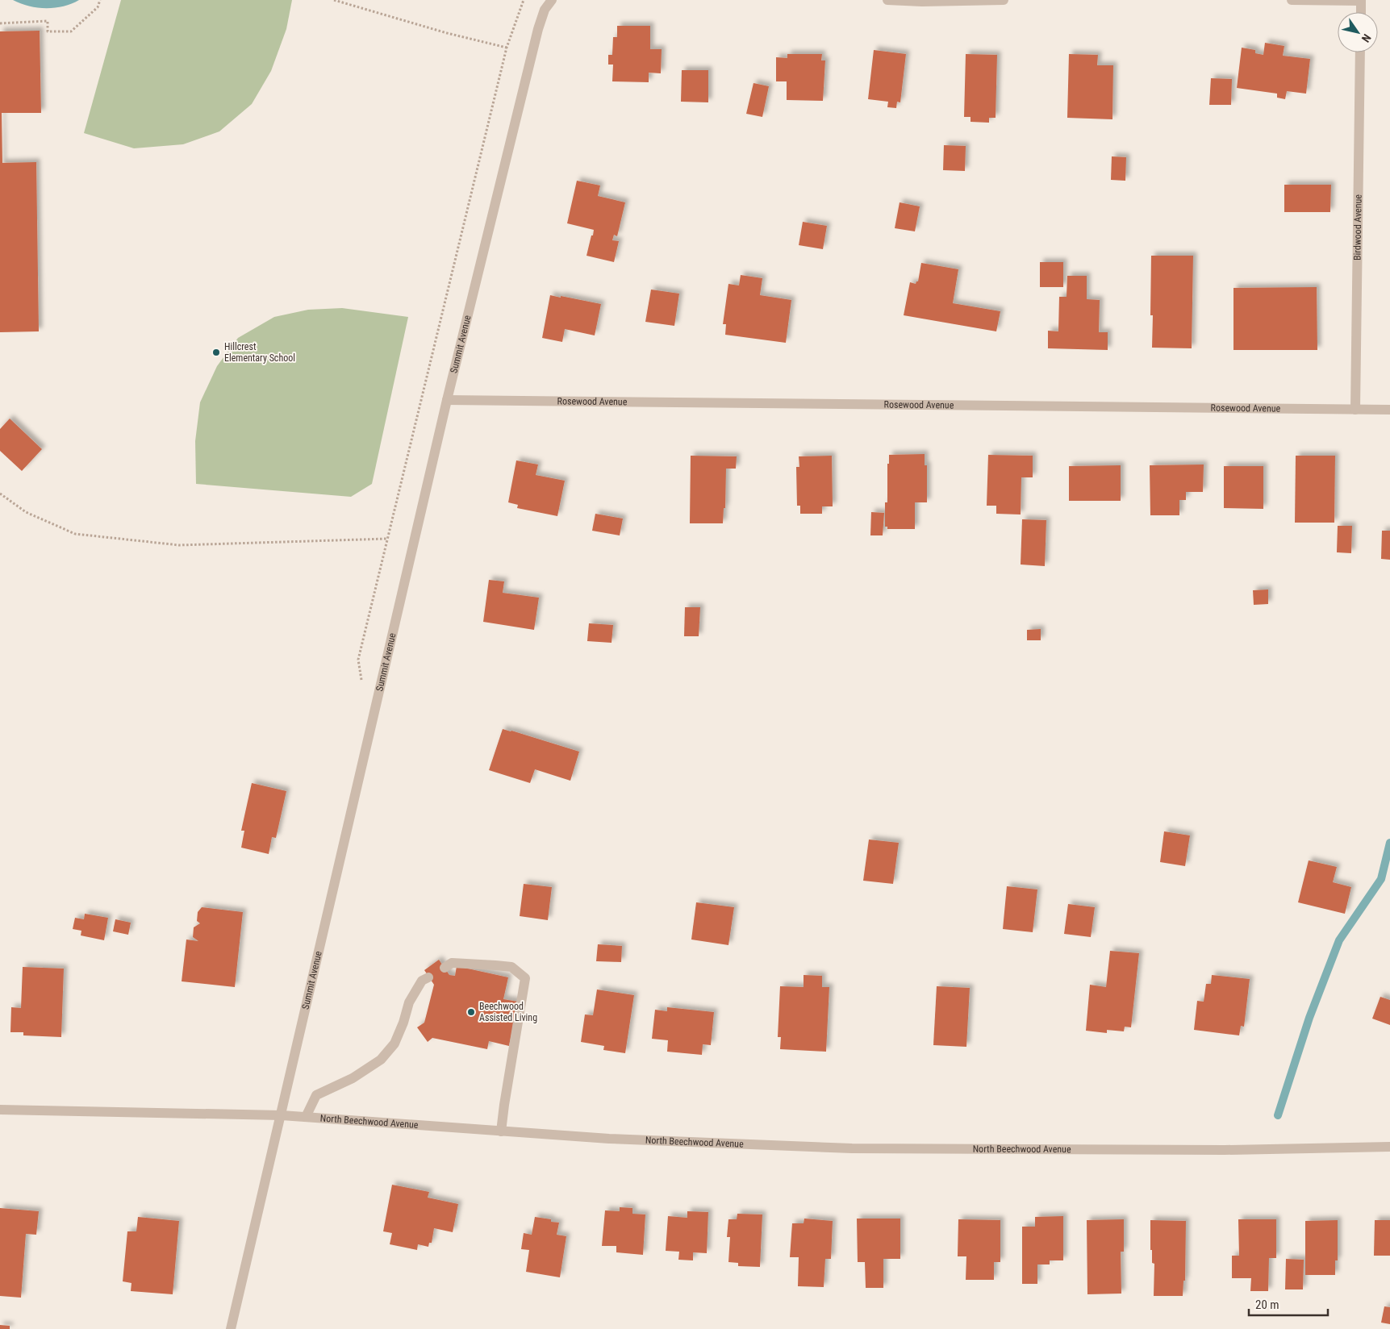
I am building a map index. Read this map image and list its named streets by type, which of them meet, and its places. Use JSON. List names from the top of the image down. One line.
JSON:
{"streets":{"street":["Birdwood Avenue","Summit Avenue","Rosewood Avenue","North Beechwood Avenue"]},"crossings":[["Birdwood Avenue","Rosewood Avenue"],["Summit Avenue","Rosewood Avenue"],["Summit Avenue","North Beechwood Avenue"]],"places":["Hillcrest Elementary School","Beechwood Assisted Living"],"scale_bar":"20 m","north":"bottom right"}
